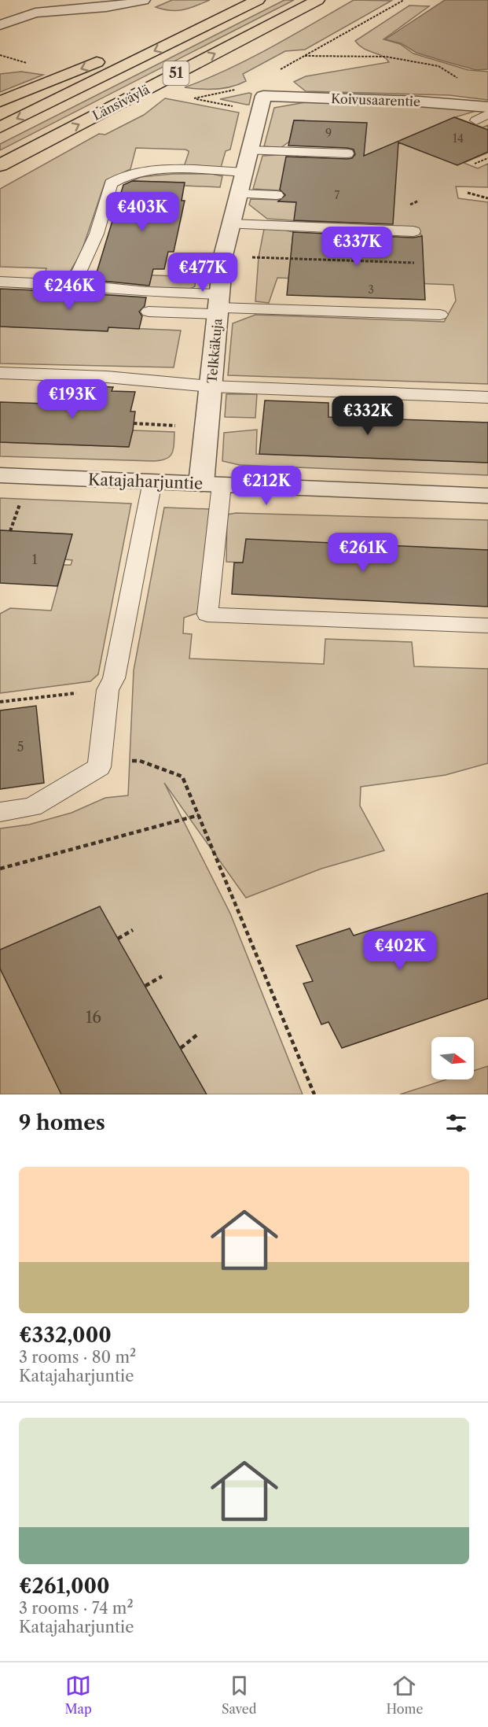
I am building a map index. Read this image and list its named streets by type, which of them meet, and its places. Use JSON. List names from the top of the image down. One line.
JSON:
{"streets":{"highway":["51","Länsiväylä"],"street":["Koivusaarentie","Telkkäkuja","Katajaharjuntie"]},"crossings":[["Koivusaarentie","Telkkäkuja"],["Telkkäkuja","Katajaharjuntie"]],"house_numbers":["9","14","7","3","1","5","16"],"north":"right","page":{"price":["€403K","€337K","€477K","€246K","€193K","€332K","€212K","€261K","€402K"],"heading":"9 homes","list":[{"name":"€332,000","note":"3 rooms · 80 m² · Katajaharjuntie"},{"name":"€261,000","note":"3 rooms · 74 m² · Katajaharjuntie"}],"tabs":["Map","Saved","Home"]}}
